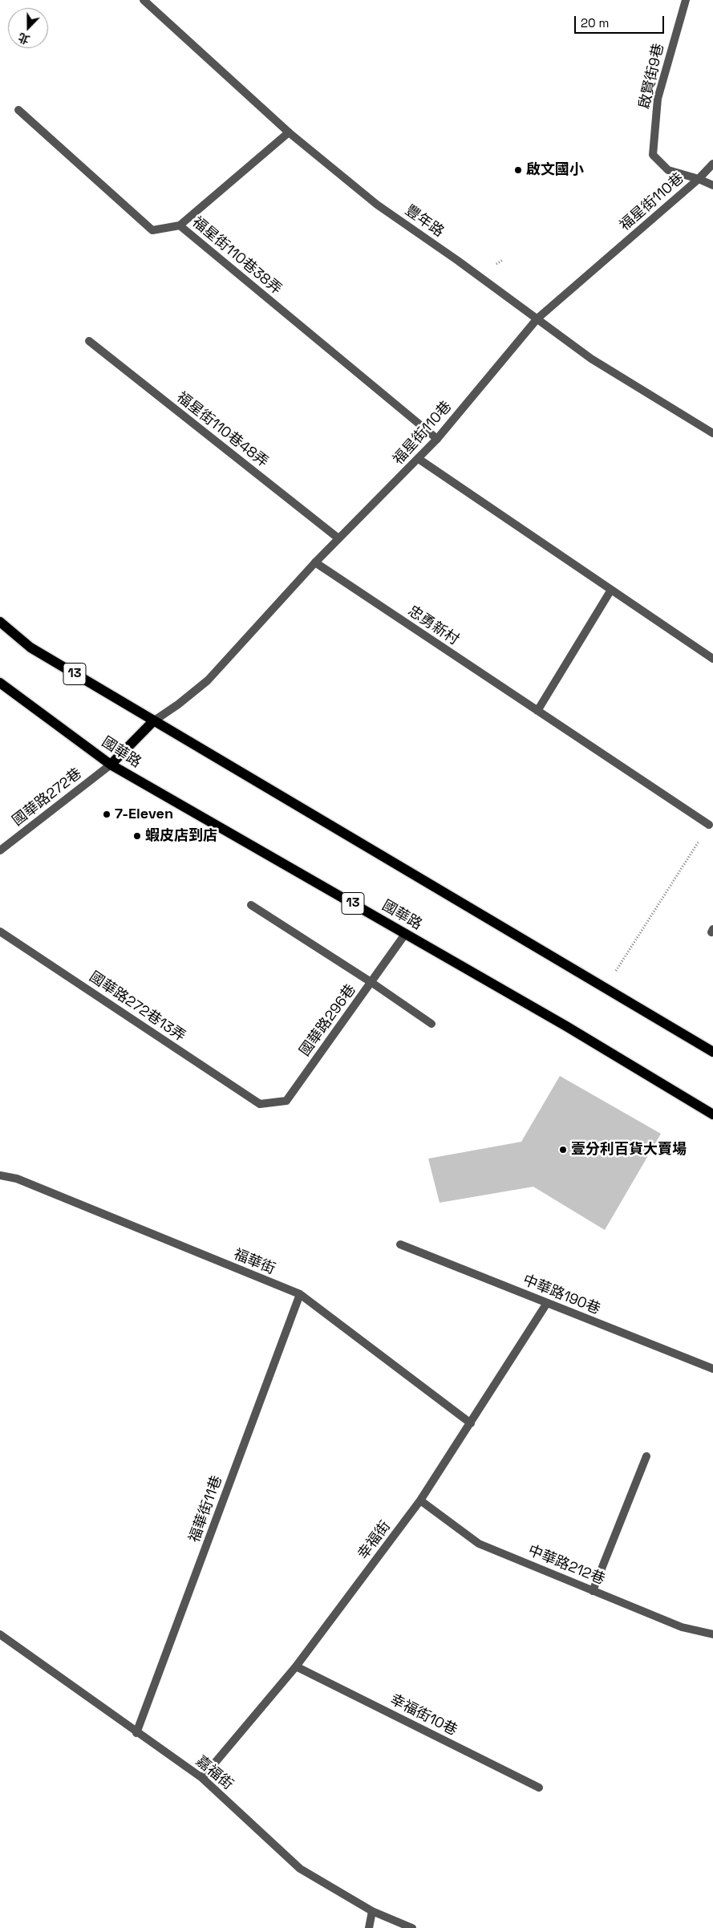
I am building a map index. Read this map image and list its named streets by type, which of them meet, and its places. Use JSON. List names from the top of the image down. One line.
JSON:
{"streets":{"main road":["13","國華路"],"street":["啟賢街9巷","福星街110巷","豐年路","福星街110巷38弄","福星街110巷48弄","忠勇新村","國華路272巷","國華路272巷13弄","國華路296巷","福華街","中華路190巷","福華街11巷","幸福街","中華路212巷","幸福街10巷","嘉福街"]},"crossings":[["啟賢街9巷","福星街110巷"],["福星街110巷","豐年路"],["福星街110巷","福星街110巷38弄"],["福星街110巷","福星街110巷48弄"],["福星街110巷","忠勇新村"],["福星街110巷","13"],["國華路","國華路272巷"],["國華路","國華路296巷"],["國華路272巷13弄","國華路296巷"],["福華街","福華街11巷"],["福華街","幸福街"],["中華路190巷","幸福街"],["福華街11巷","嘉福街"],["幸福街","中華路212巷"],["幸福街","幸福街10巷"],["幸福街","嘉福街"]],"places":["啟文國小","7-Eleven","蝦皮店到店","壹分利百貨大賣場"],"scale_bar":"20 m","north":"bottom"}
